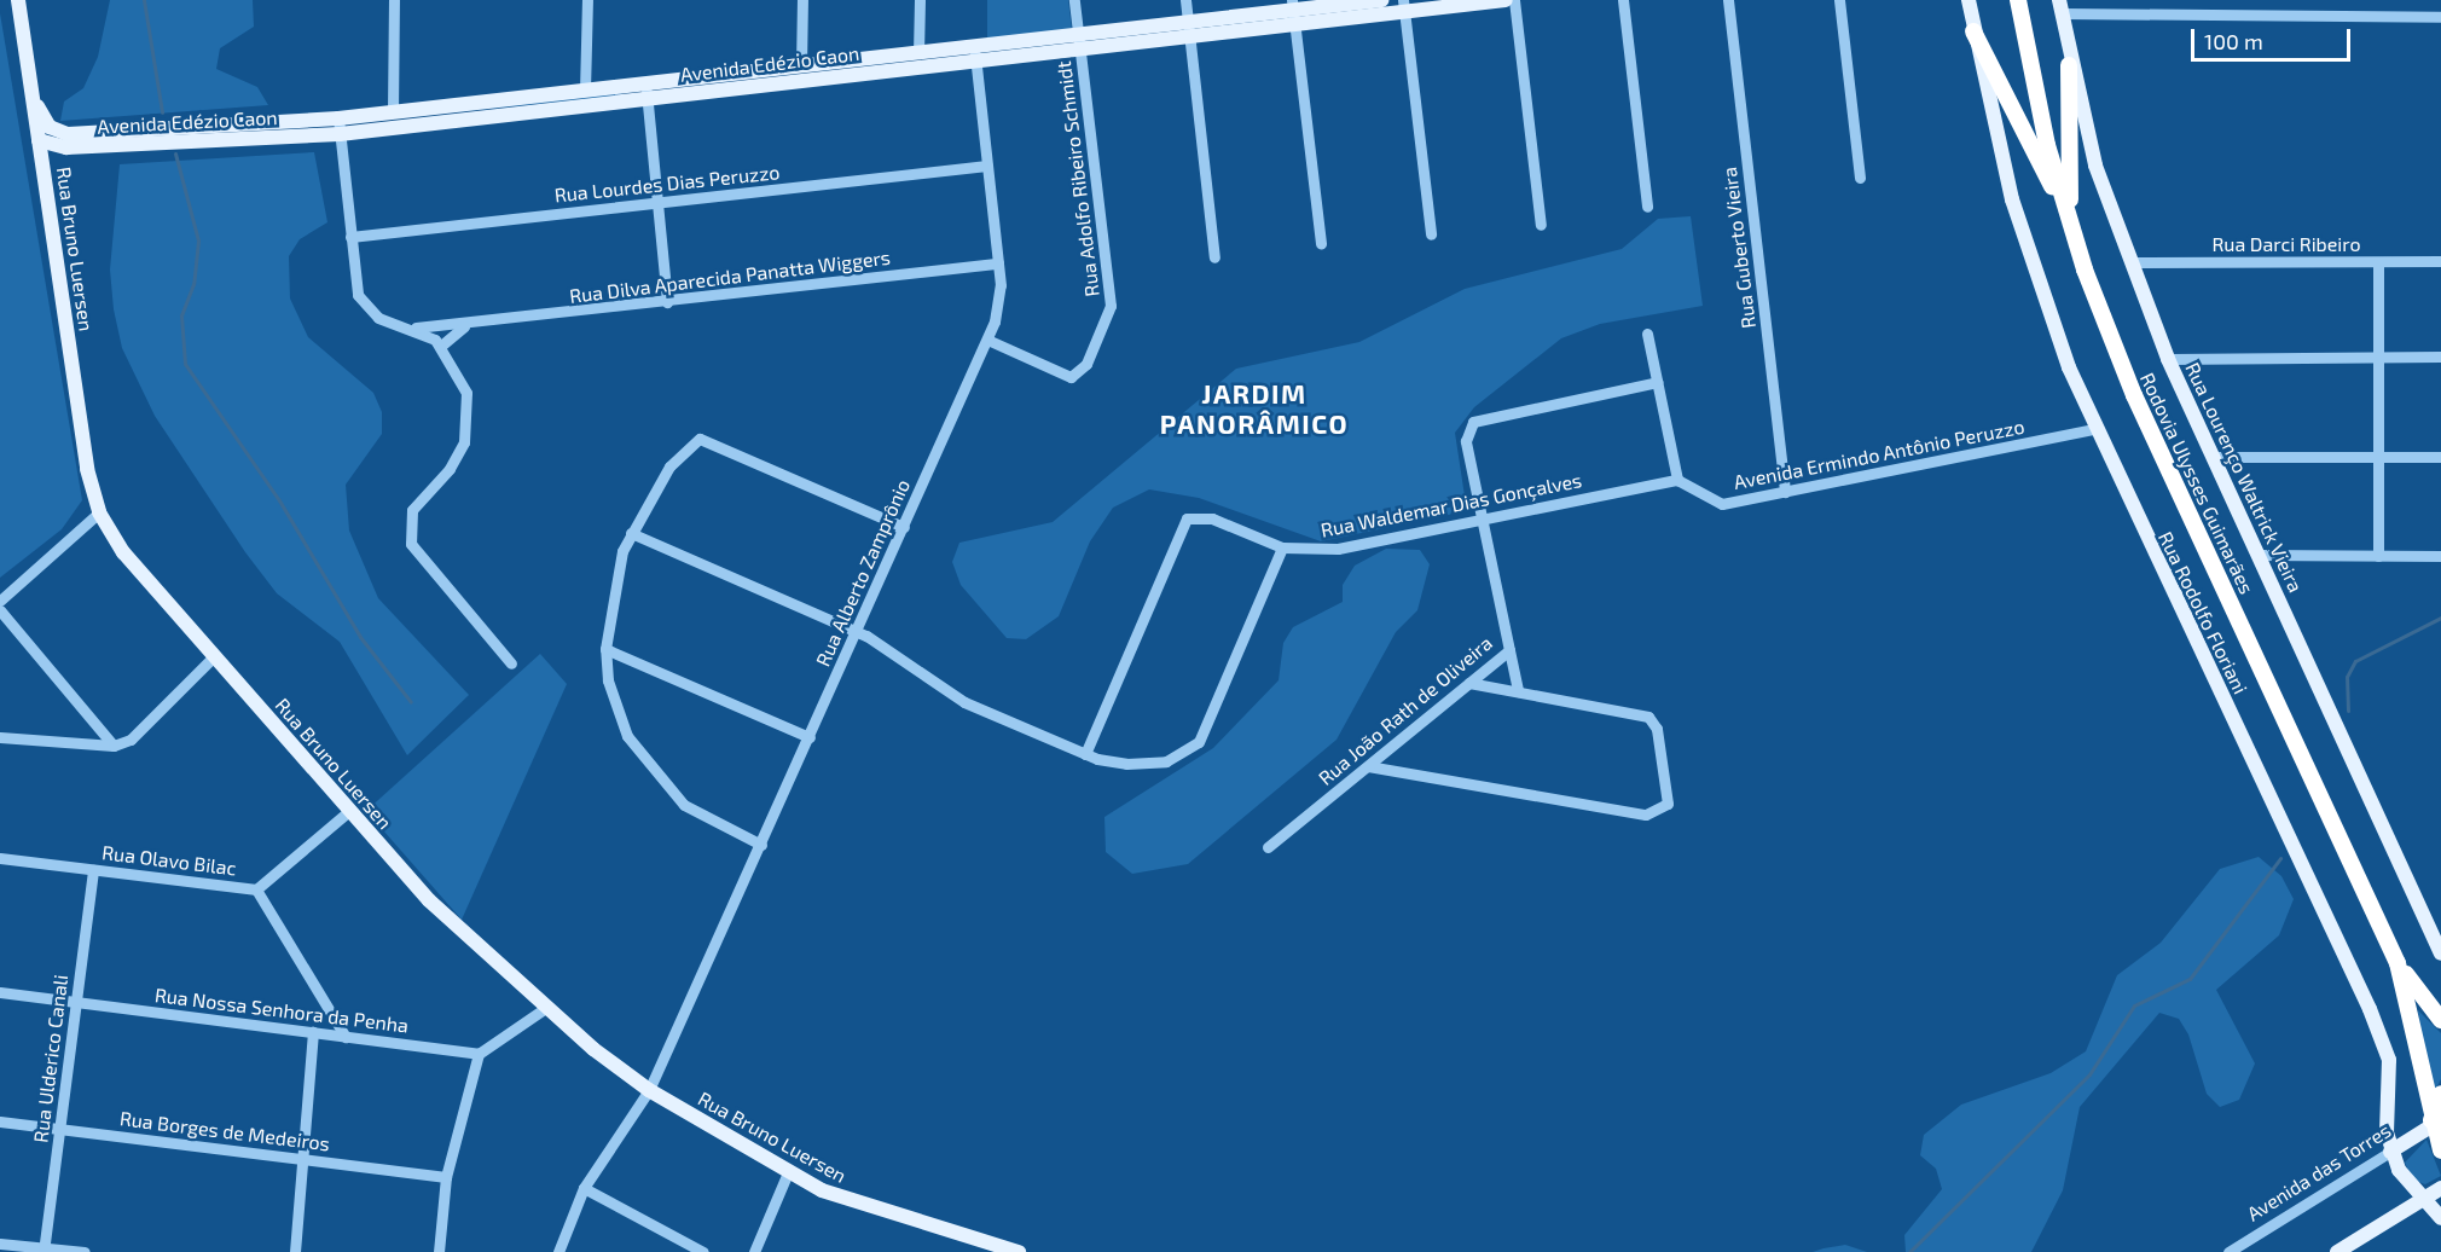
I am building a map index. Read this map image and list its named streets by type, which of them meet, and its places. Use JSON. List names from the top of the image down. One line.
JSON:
{"streets":{"highway":["Rodovia Ulysses Guimarães"],"main road":["Avenida Edézio Caon","Rua Bruno Luersen","Rua Lourenço Waltrick Vieira","Rua Rodolfo Floriani","Avenida das Torres"],"street":["Rua Adolfo Ribeiro Schmidt","Rua Lourdes Dias Peruzzo","Rua Darci Ribeiro","Rua Guberto Vieira","Rua Dilva Aparecida Panatta Wiggers","Avenida Ermindo Antônio Peruzzo","Rua Waldemar Dias Gonçalves","Rua Alberto Zamprônio","Rua João Rath de Oliveira","Rua Olavo Bilac","Rua Nossa Senhora da Penha","Rua Ulderico Canali","Rua Borges de Medeiros"]},"crossings":[["Avenida Edézio Caon","Rua Adolfo Ribeiro Schmidt"],["Avenida Edézio Caon","Rua Bruno Luersen"],["Avenida Edézio Caon","Rua Alberto Zamprônio"],["Rua Adolfo Ribeiro Schmidt","Rua Alberto Zamprônio"],["Rua Lourdes Dias Peruzzo","Rua Alberto Zamprônio"],["Rua Darci Ribeiro","Rua Lourenço Waltrick Vieira"],["Rua Guberto Vieira","Avenida Ermindo Antônio Peruzzo"],["Rua Bruno Luersen","Rua Alberto Zamprônio"],["Rua Bruno Luersen","Rua Olavo Bilac"],["Rua Dilva Aparecida Panatta Wiggers","Rua Alberto Zamprônio"],["Avenida Ermindo Antônio Peruzzo","Rua Waldemar Dias Gonçalves"],["Avenida Ermindo Antônio Peruzzo","Rua Rodolfo Floriani"],["Rodovia Ulysses Guimarães","Avenida das Torres"],["Rua Waldemar Dias Gonçalves","Rua João Rath de Oliveira"],["Rua Rodolfo Floriani","Avenida das Torres"],["Rua Olavo Bilac","Rua Ulderico Canali"],["Rua Nossa Senhora da Penha","Rua Ulderico Canali"],["Rua Ulderico Canali","Rua Borges de Medeiros"]],"districts":["JARDIM PANORÂMICO"],"scale_bar":"100 m"}
